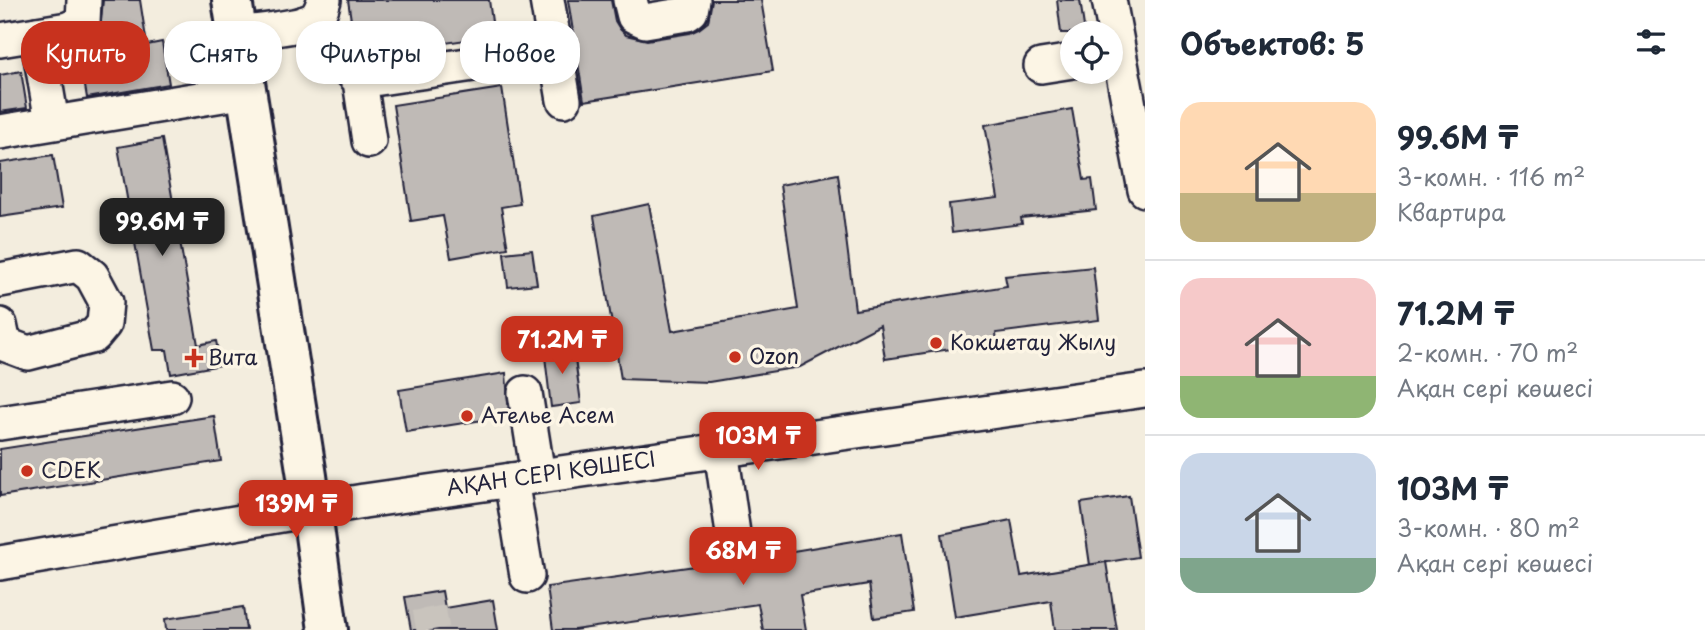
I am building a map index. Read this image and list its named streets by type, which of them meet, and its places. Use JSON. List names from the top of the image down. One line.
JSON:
{"streets":{"street":["АҚАН СЕРІ КӨШЕСІ"]},"places":{"other":["Кокшетау Жылу","Ozon","Ателье Асем","CDEK"],"health":["Вита"]},"page":{"heading":"Объектов: 5","chip":["Купить","Снять","Фильтры","Новое"],"list":[{"name":"99.6M ₸","note":"3-комн. · 116 m² · Квартира"},{"name":"71.2M ₸","note":"2-комн. · 70 m² · Ақан сері көшесі"},{"name":"103M ₸","note":"3-комн. · 80 m² · Ақан сері көшесі"}],"price":["99.6M ₸","71.2M ₸","103M ₸","139M ₸","68M ₸"]}}
